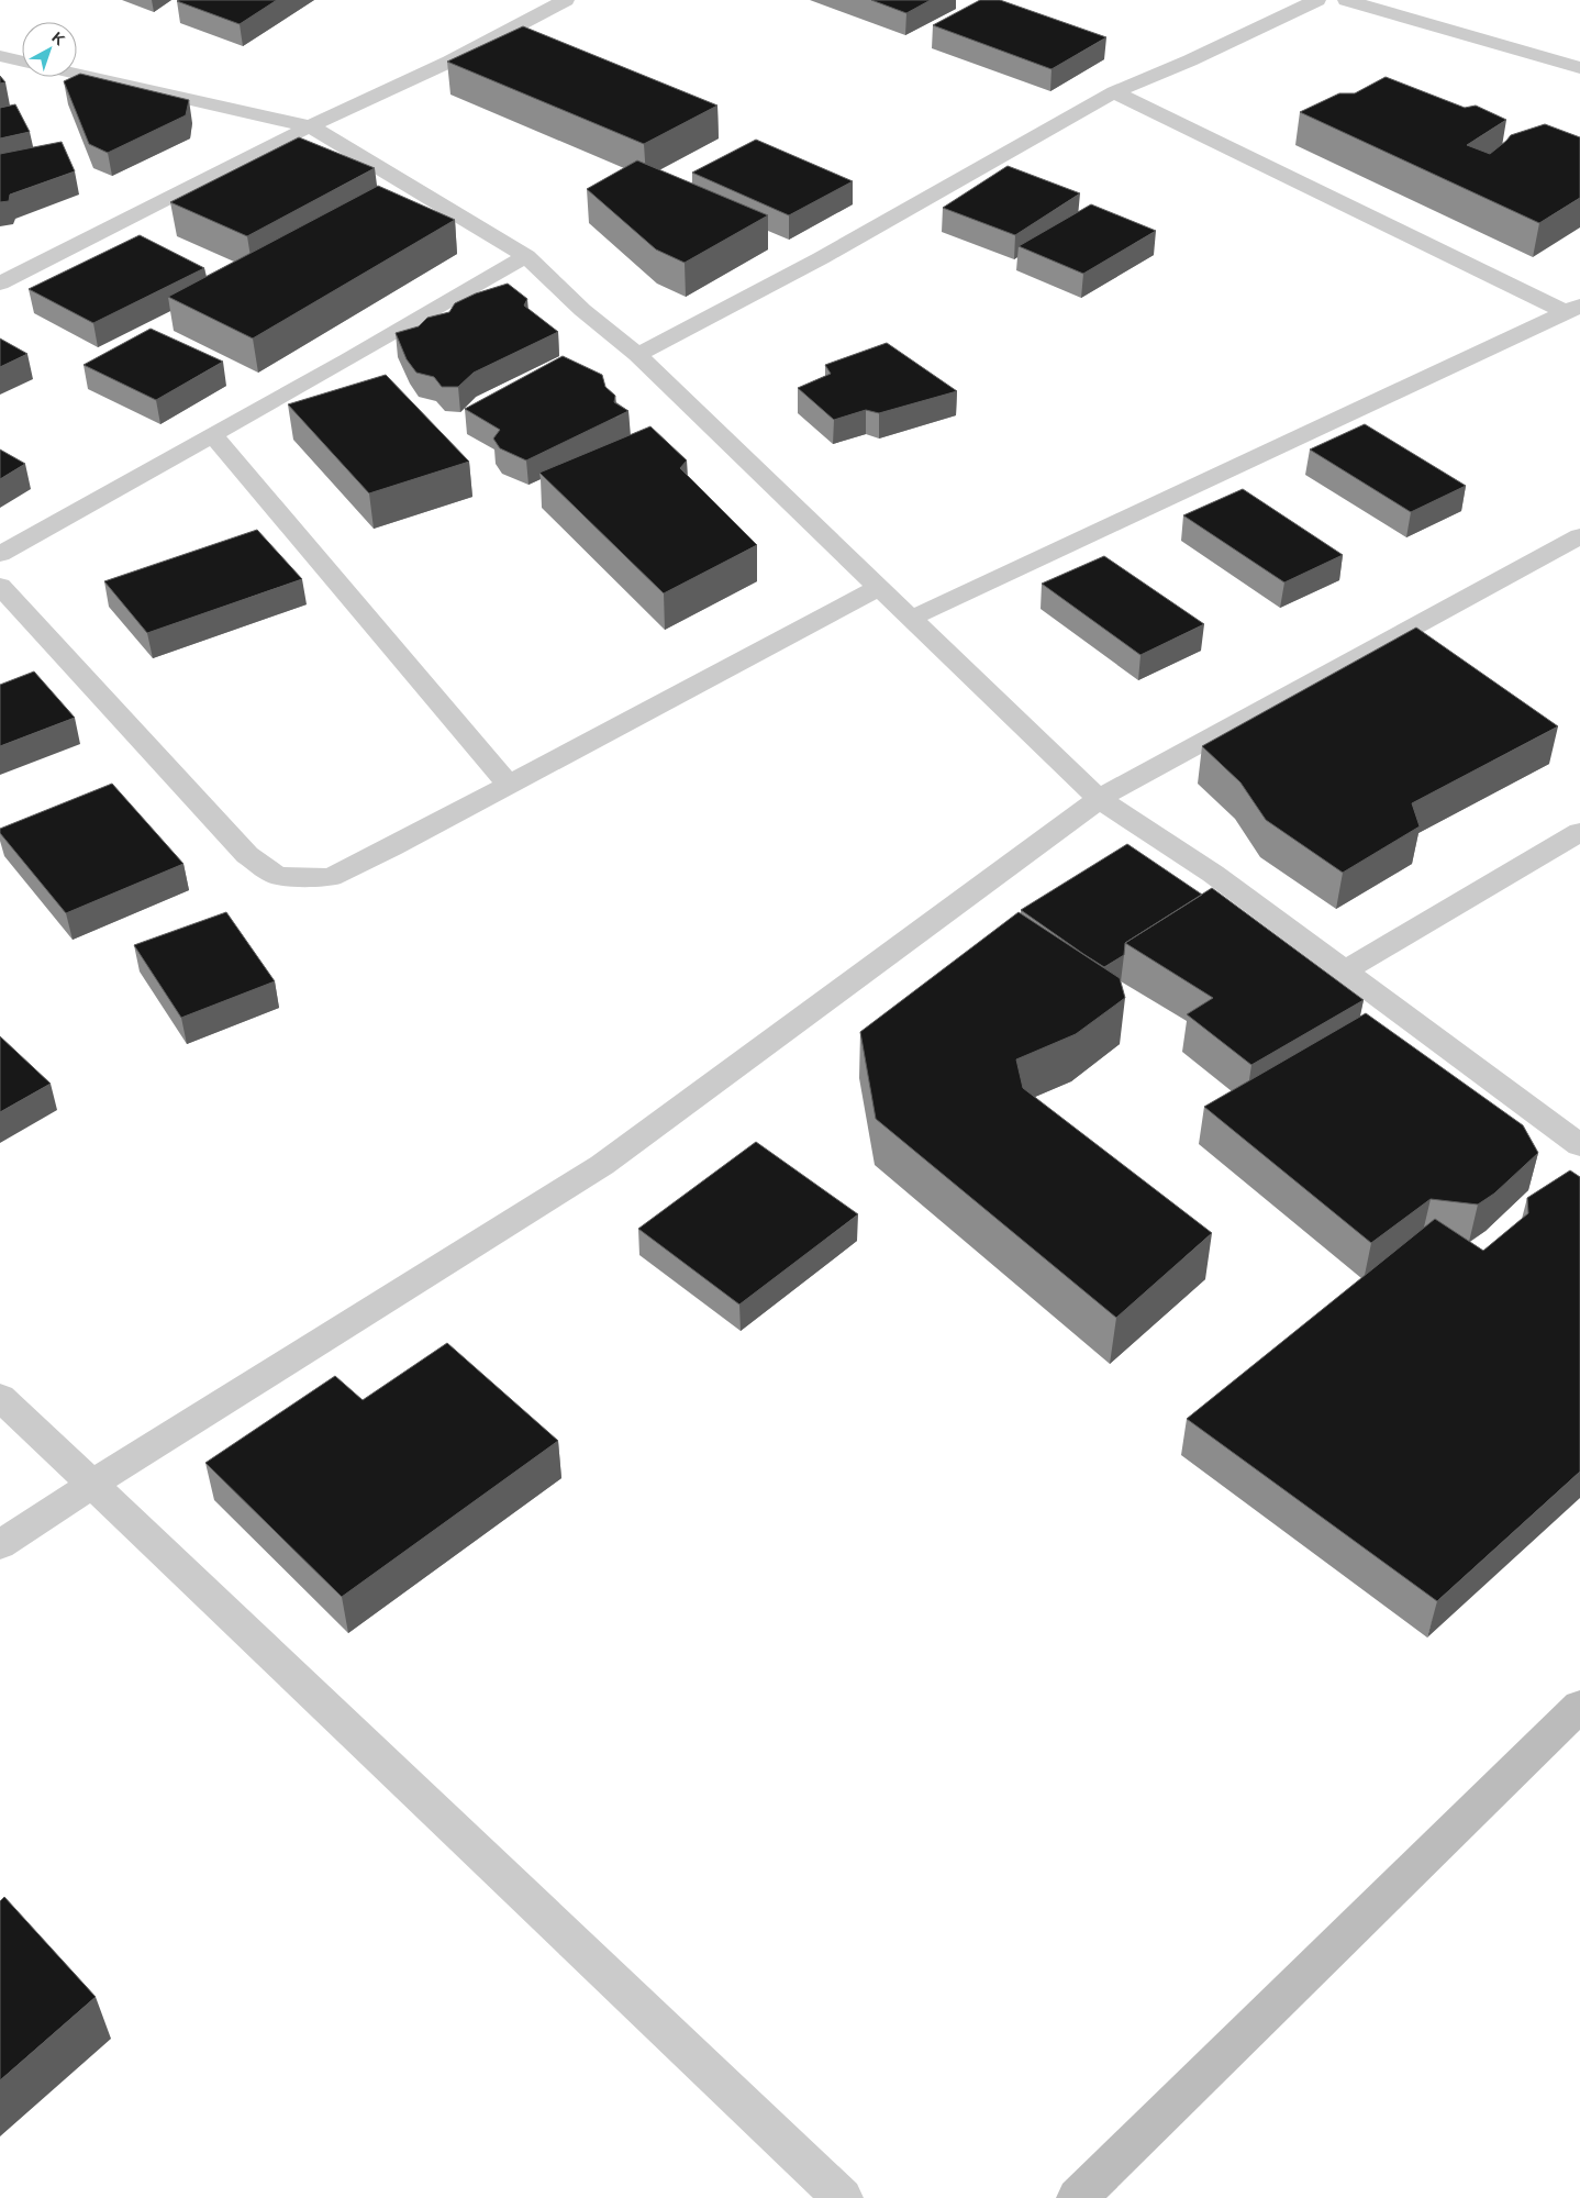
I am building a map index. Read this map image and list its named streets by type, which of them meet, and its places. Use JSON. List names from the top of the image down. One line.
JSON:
{"north":"top right"}
